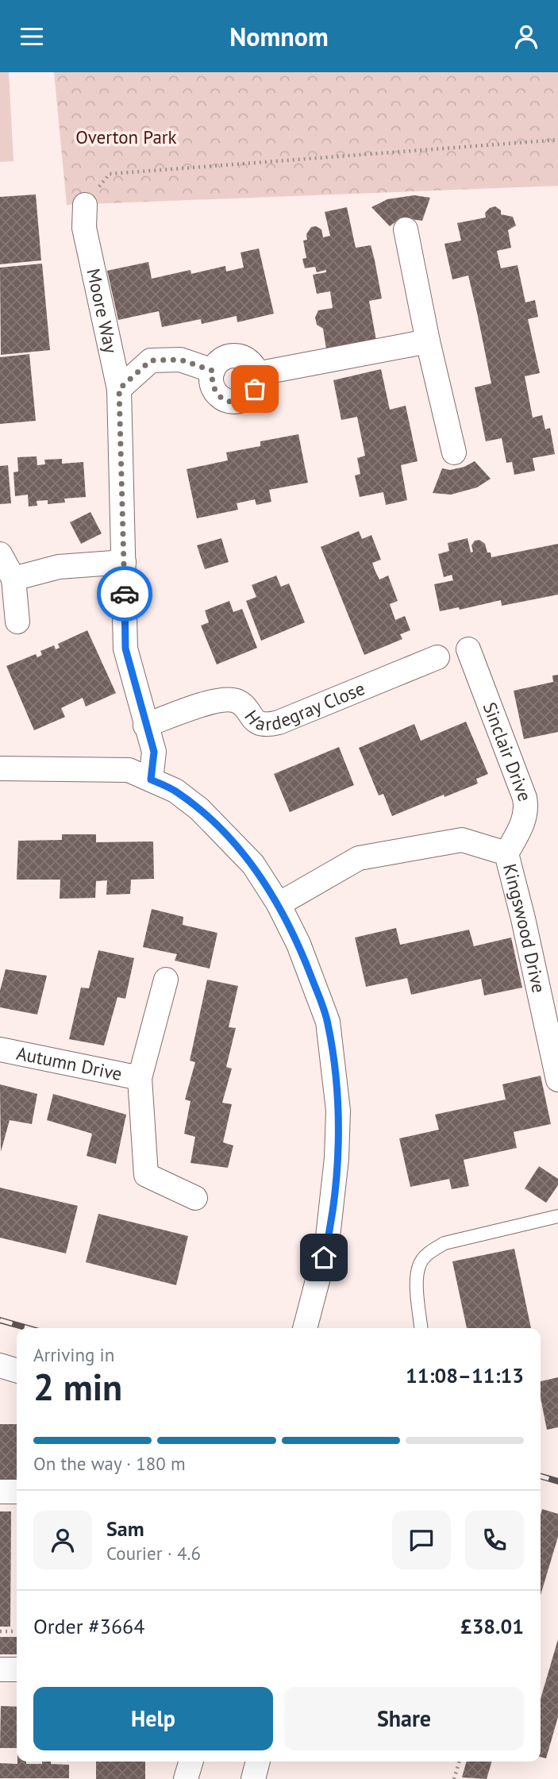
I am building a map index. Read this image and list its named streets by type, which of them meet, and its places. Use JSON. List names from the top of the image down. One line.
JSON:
{"streets":{"street":["Moore Way","Hardegray Close","Sinclair Drive","Kingswood Drive","Autumn Drive"]},"crossings":[["Moore Way","Hardegray Close"],["Sinclair Drive","Kingswood Drive"]],"parks":["Overton Park"],"page":{"header":"Nomnom","heading":["2 min","Arriving in","11:08–11:13"],"panel":["Sam","Courier · 4.6","Order #3664","£38.01"],"bar":"On the way · 180 m","buttons":["Help","Share"]}}
